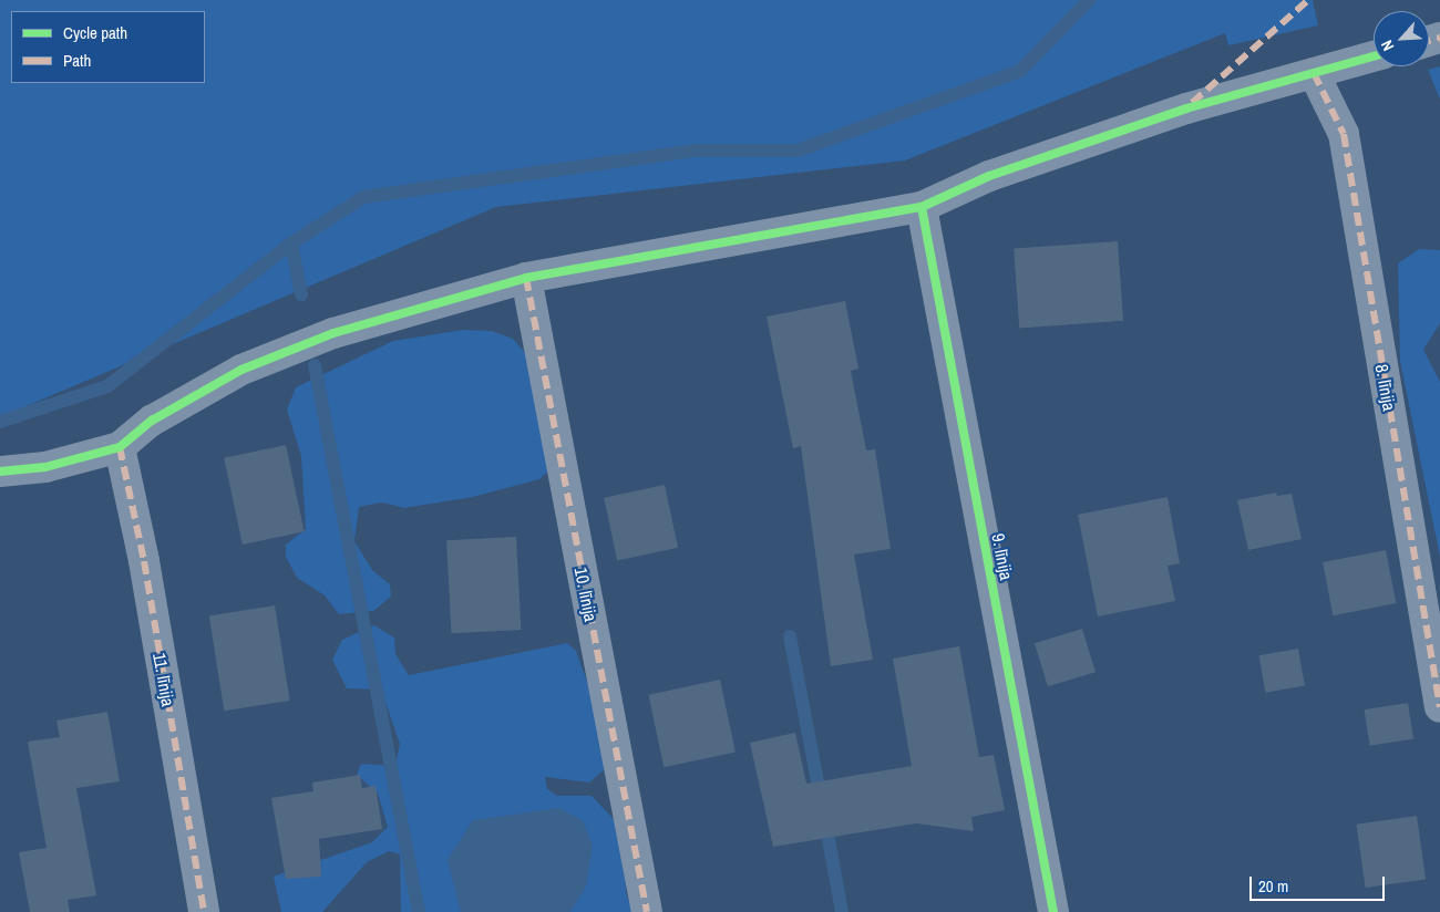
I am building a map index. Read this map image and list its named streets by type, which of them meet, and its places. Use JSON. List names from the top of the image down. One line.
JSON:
{"streets":{"street":["8. līnija","9. līnija","10. līnija","11. līnija"]},"legend":["Cycle path","Path"],"scale_bar":"20 m","north":"bottom left"}
